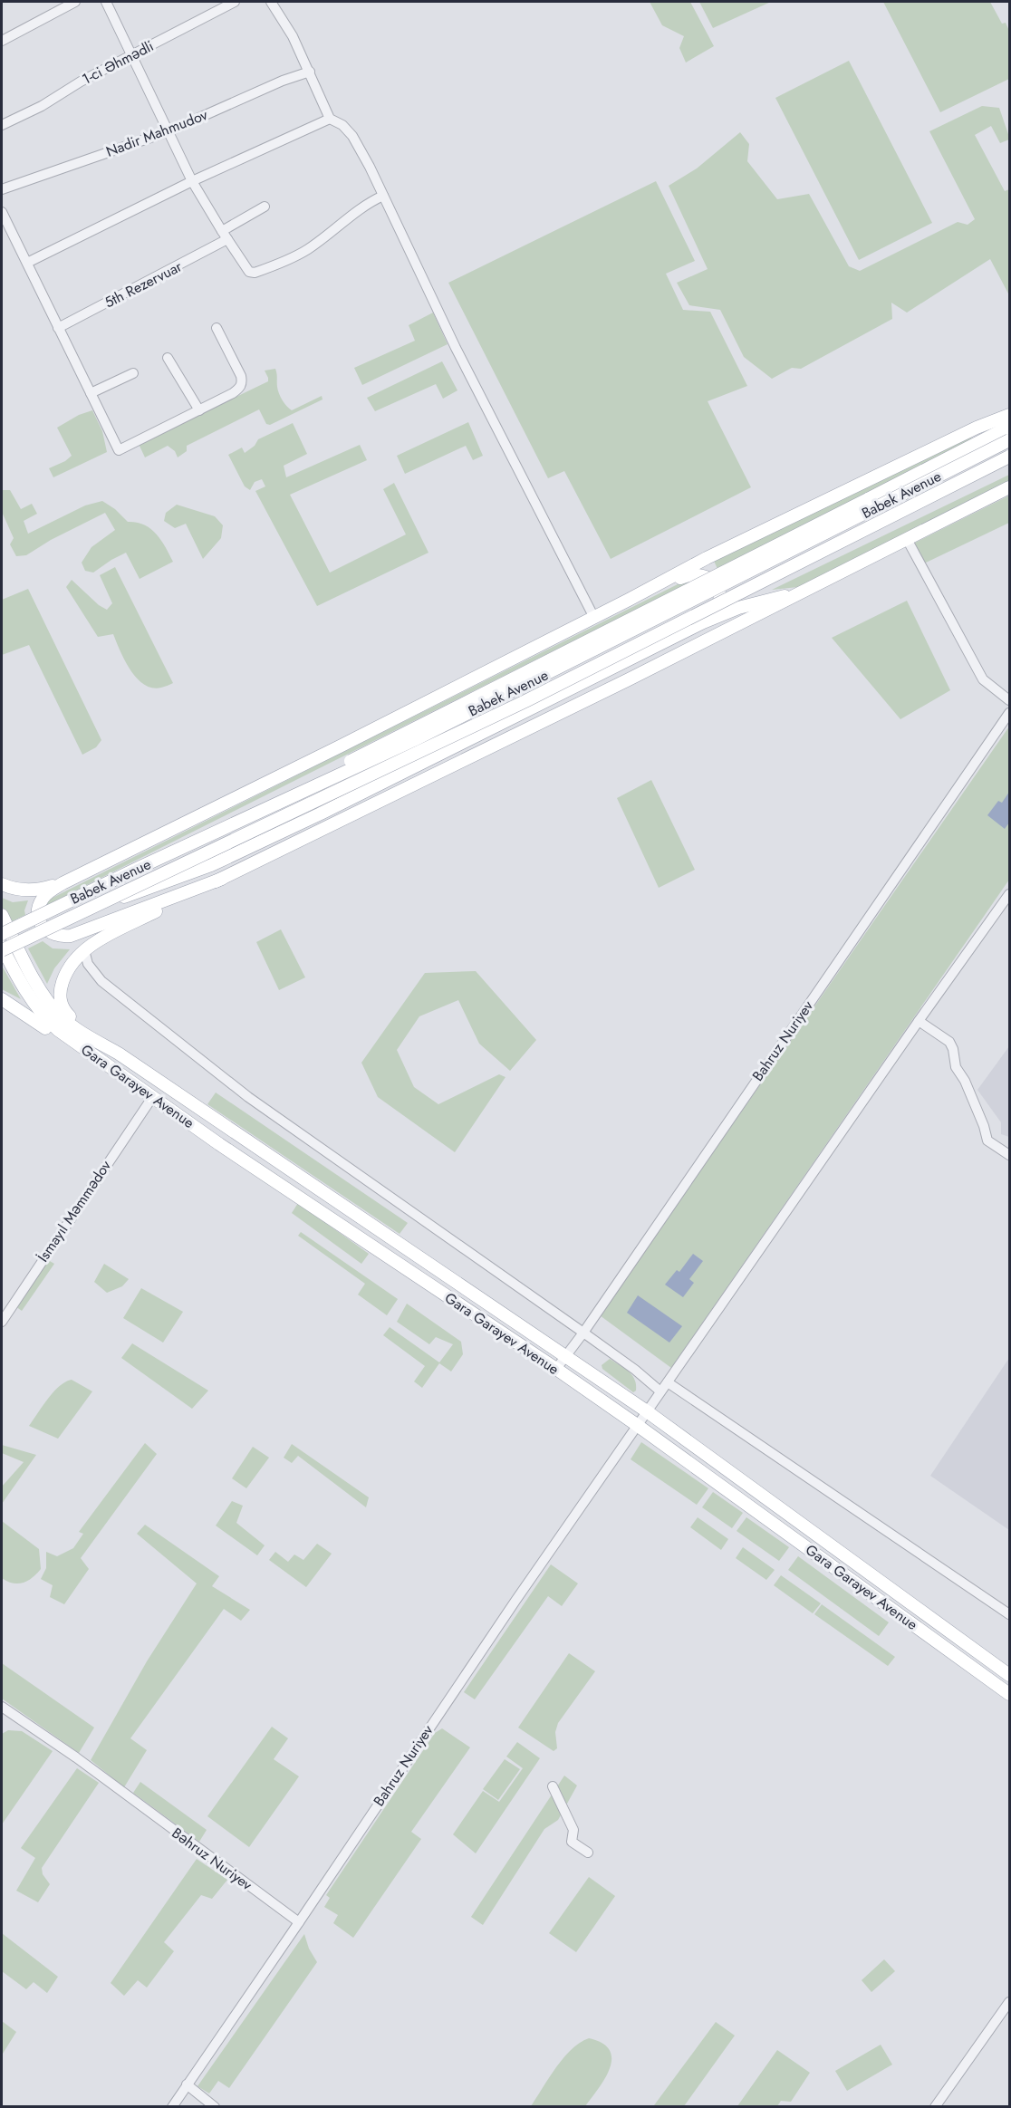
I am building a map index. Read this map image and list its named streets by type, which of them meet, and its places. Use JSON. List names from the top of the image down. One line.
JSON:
{"streets":{"main road":["Babek Avenue","Gara Garayev Avenue"],"street":["1-ci Əhmədli","Nadir Mahmudov","5th Rezervuar","Bahruz Nuriyev","İsmayıl Məmmədov","Bəhruz Nuriyev"]},"crossings":[["Babek Avenue","Gara Garayev Avenue"],["Bahruz Nuriyev","Gara Garayev Avenue"],["Bahruz Nuriyev","Bəhruz Nuriyev"]]}
